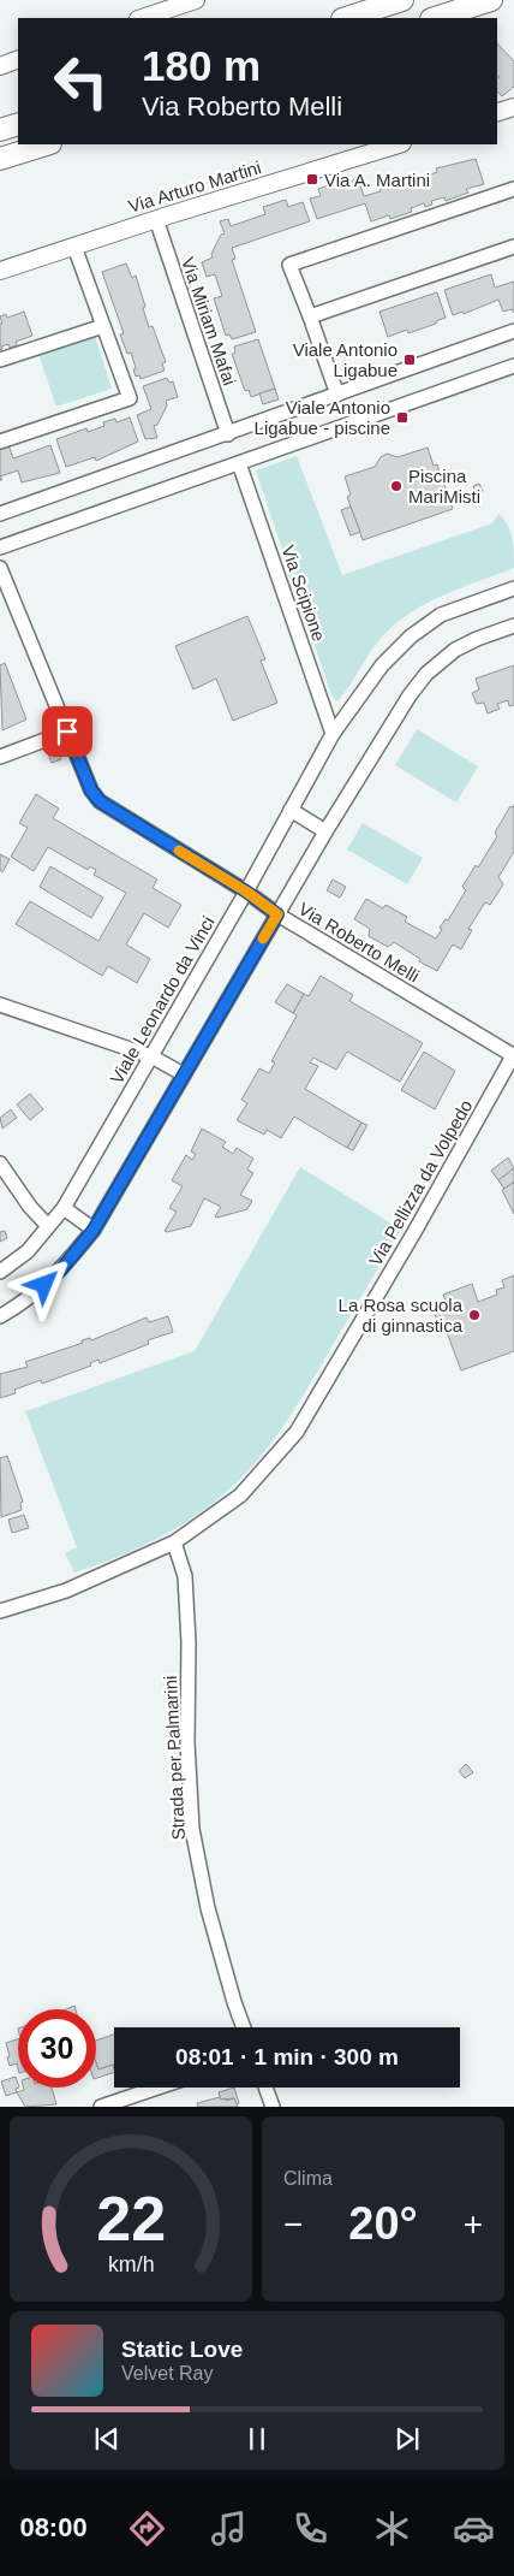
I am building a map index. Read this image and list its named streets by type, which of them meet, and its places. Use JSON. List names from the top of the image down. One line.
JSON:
{"streets":{"street":["Via Arturo Martini","Via Miriam Mafai","Via Scipione","Via Roberto Melli","Viale Leonardo da Vinci","Via Pellizza da Volpedo","Strada per Palmarini"]},"crossings":[["Via Arturo Martini","Via Miriam Mafai"],["Via Scipione","Viale Leonardo da Vinci"],["Via Roberto Melli","Viale Leonardo da Vinci"],["Via Roberto Melli","Via Pellizza da Volpedo"],["Via Pellizza da Volpedo","Strada per Palmarini"]],"places":{"transit":["Via A. Martini","Viale Antonio Ligabue","Viale Antonio Ligabue - piscine"],"other":["Piscina MariMisti","La Rosa scuola di ginnastica"]},"page":{"turn":["180 m","Via Roberto Melli"],"limit":"30","trip":"08:01 · 1 min · 300 m","tile":"Clima","heat":["−","20°","+"],"song":["Static Love","Velvet Ray"],"tabs":"08:00","gauge":["22","km/h"]}}
